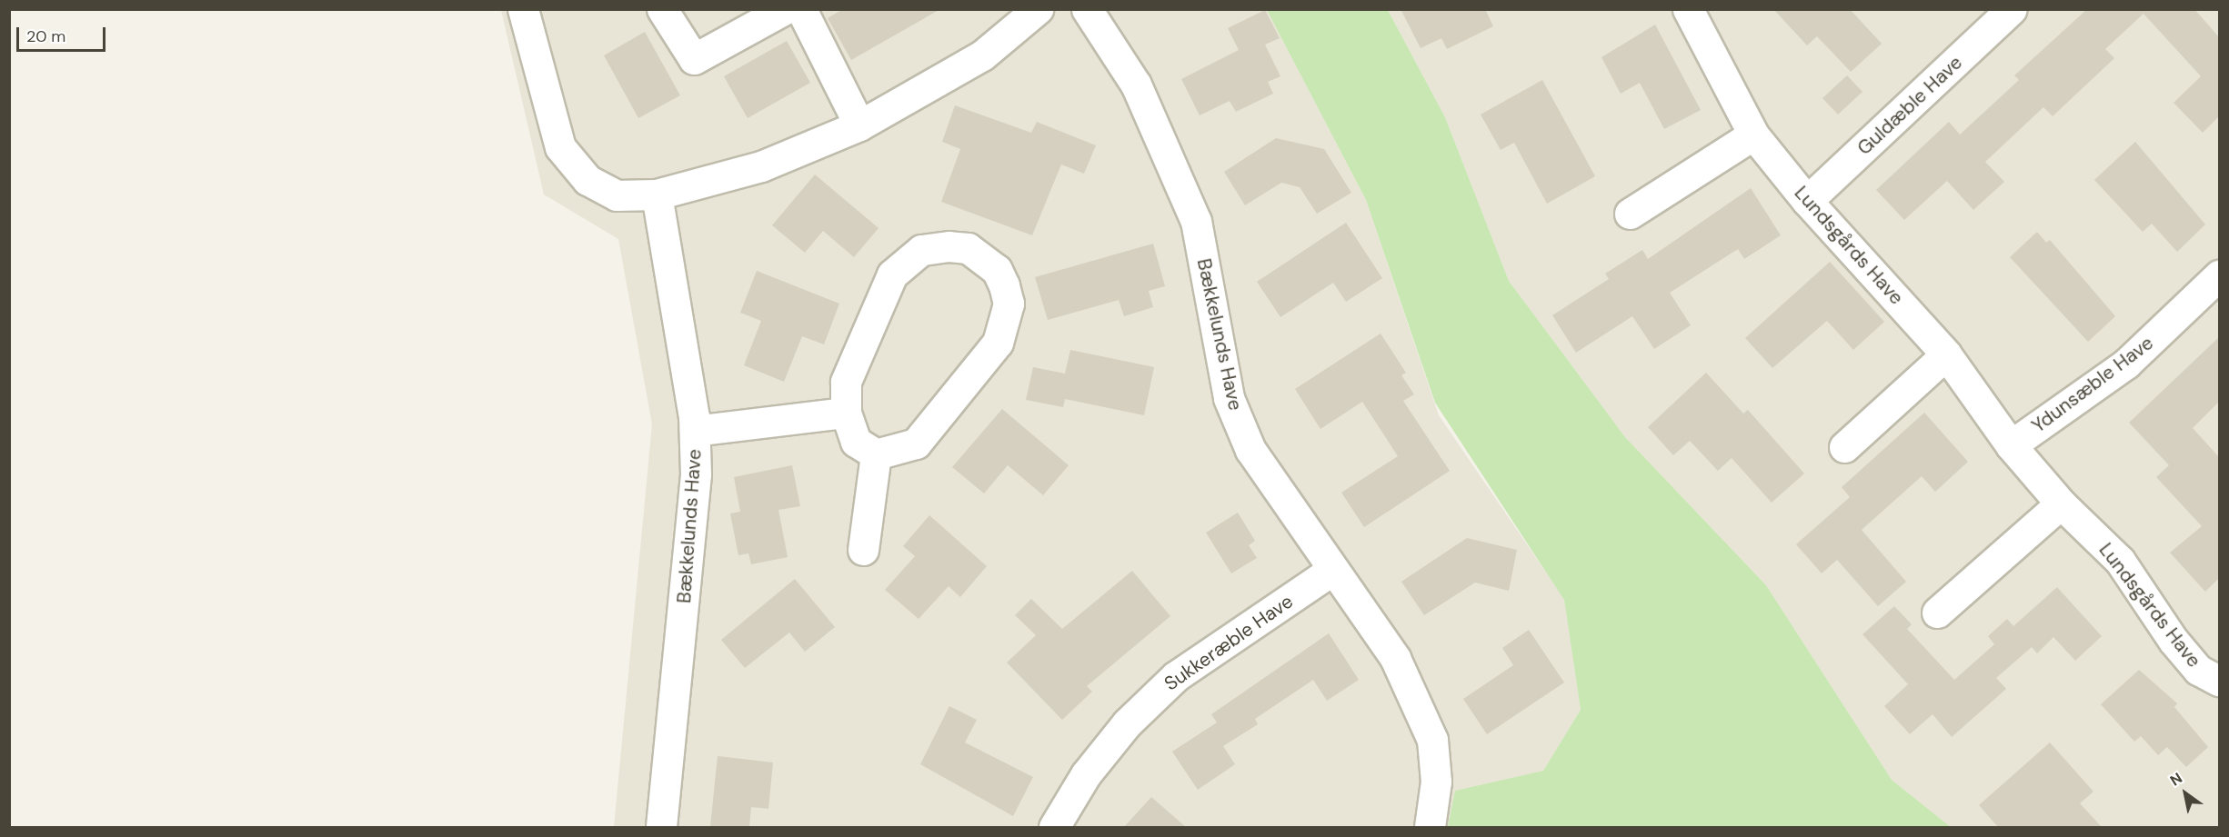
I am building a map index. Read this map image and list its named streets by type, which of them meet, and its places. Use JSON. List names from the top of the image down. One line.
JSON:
{"streets":{"street":["Guldæble Have","Lundsgårds Have","Bækkelunds Have","Ydunsæble Have","Sukkeræble Have"]},"crossings":[["Guldæble Have","Lundsgårds Have"],["Lundsgårds Have","Ydunsæble Have"],["Bækkelunds Have","Sukkeræble Have"]],"scale_bar":"20 m","north":"top left"}
